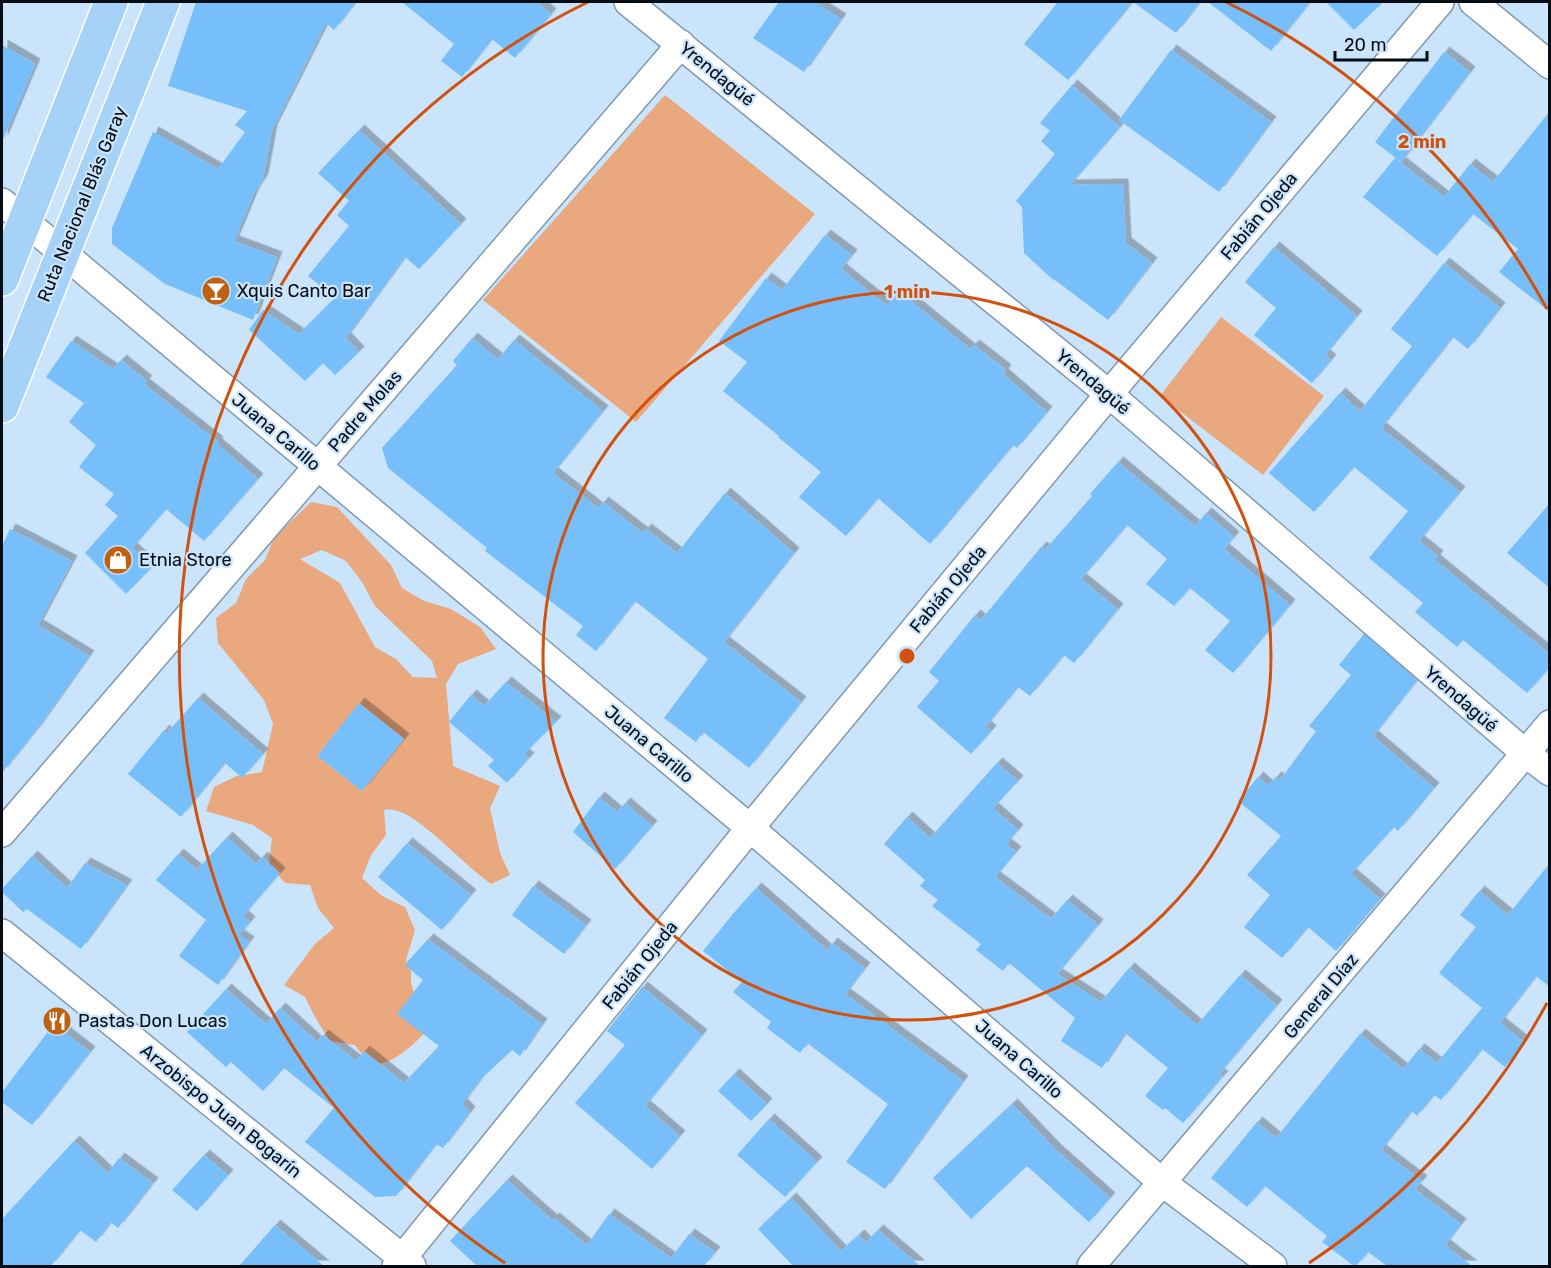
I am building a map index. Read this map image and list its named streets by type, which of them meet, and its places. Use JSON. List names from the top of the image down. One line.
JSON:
{"streets":{"highway":["Ruta Nacional Blás Garay"],"street":["Yrendagüé","Fabián Ojeda","Padre Molas","Juana Carillo","General Díaz","Arzobispo Juan Bogarín"]},"crossings":[["Yrendagüé","Fabián Ojeda"],["Yrendagüé","Padre Molas"],["Yrendagüé","General Díaz"],["Ruta Nacional Blás Garay","Juana Carillo"],["Fabián Ojeda","Juana Carillo"],["Fabián Ojeda","Arzobispo Juan Bogarín"],["Padre Molas","Juana Carillo"],["Juana Carillo","General Díaz"]],"places":{"bar":["Xquis Canto Bar"],"shop":["Etnia Store"],"restaurant":["Pastas Don Lucas"]},"scale_bar":"20 m","rings":["2 min","1 min"]}
